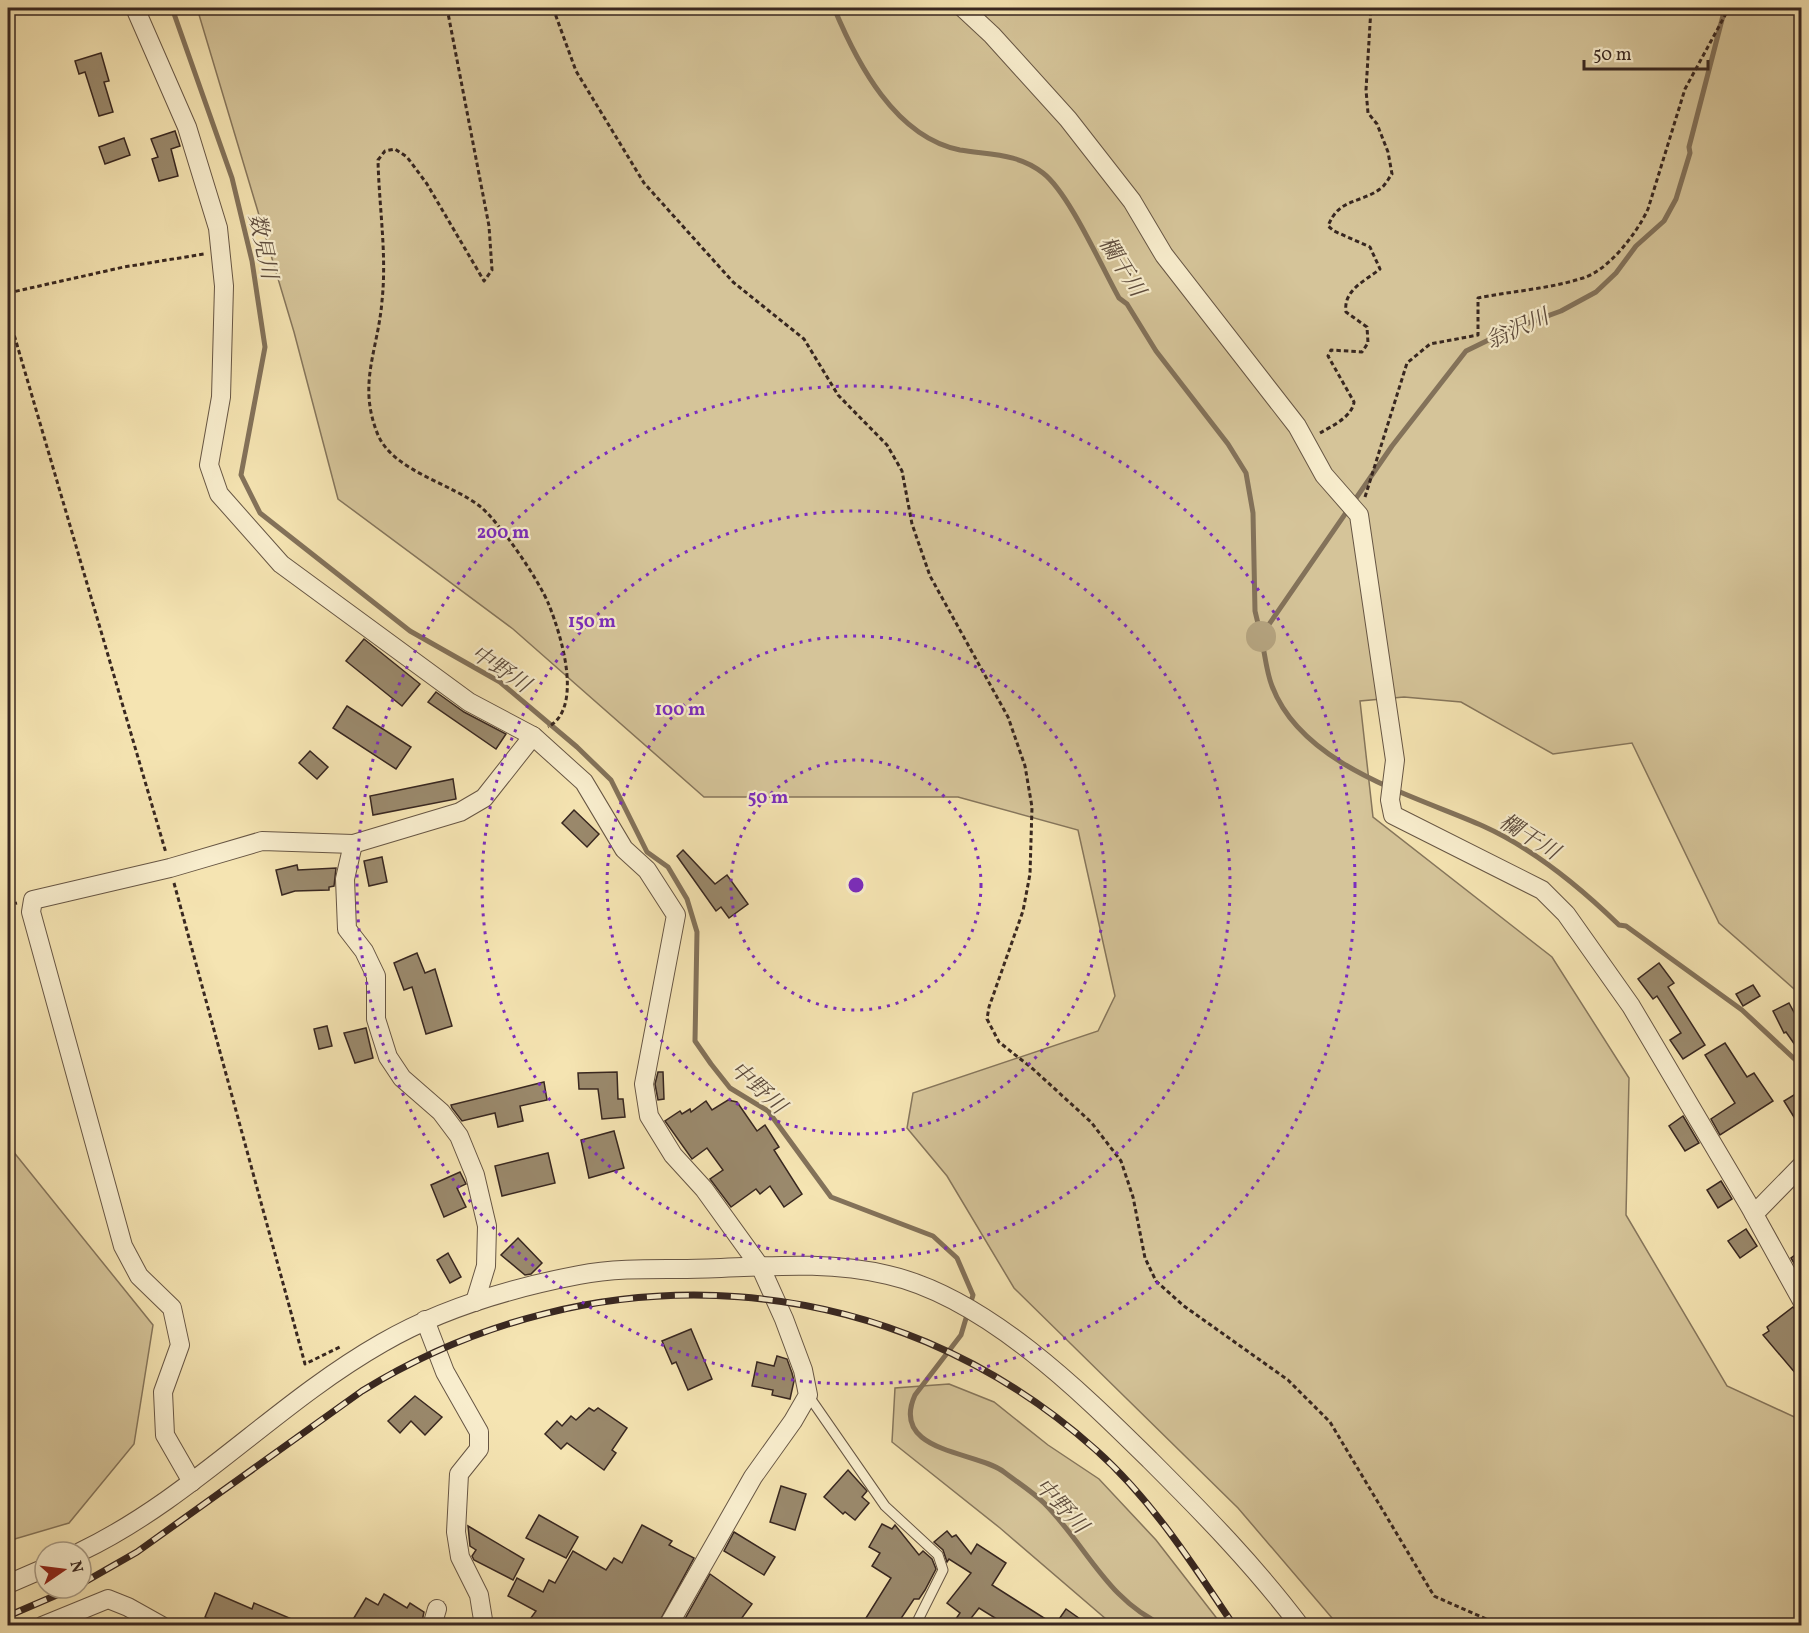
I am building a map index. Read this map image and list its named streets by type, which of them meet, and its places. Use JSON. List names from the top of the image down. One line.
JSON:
{"water":["数見川","欄干川","翁沢川","中野川"],"scale_bar":"50 m","north":"right","rings":["200 m","150 m","100 m","50 m"]}
